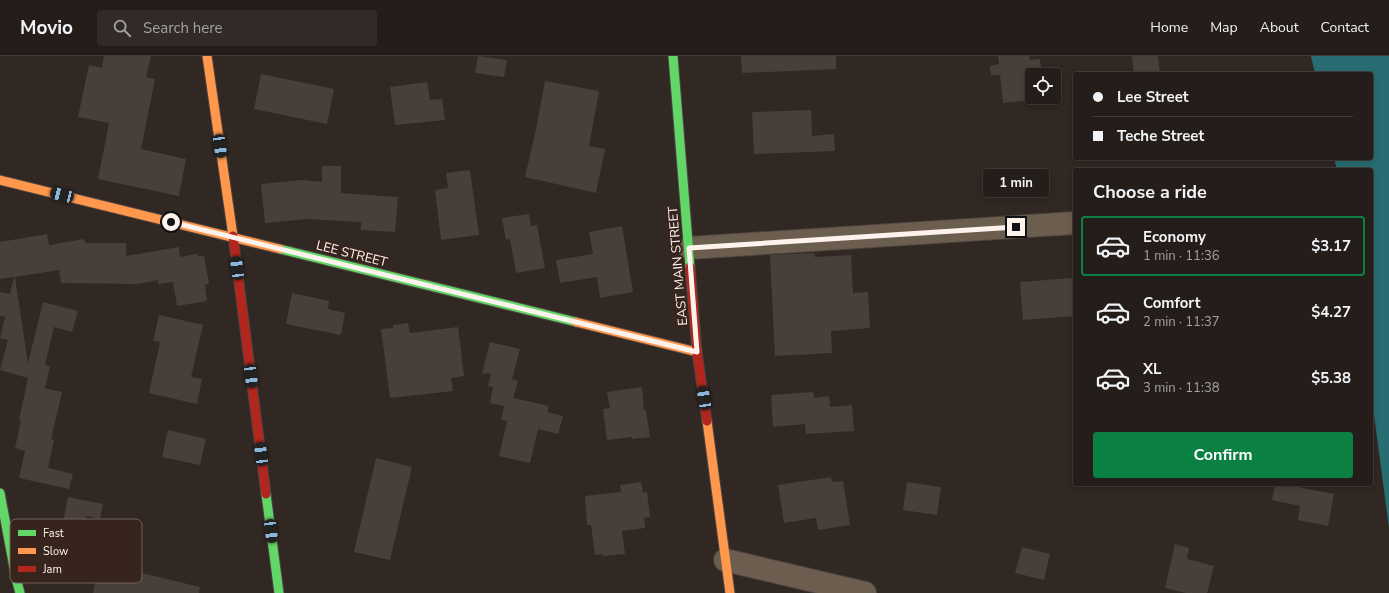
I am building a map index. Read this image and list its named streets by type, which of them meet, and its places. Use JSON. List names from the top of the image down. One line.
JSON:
{"streets":{"street":["LEE STREET","EAST MAIN STREET"]},"crossings":[["LEE STREET","EAST MAIN STREET"]],"legend":["Fast","Slow","Jam"],"page":{"header":"Movio","search":"Search here","nav":["Home","Map","About","Contact"],"banner":["Lee Street","Teche Street"],"heading":"Choose a ride","bubble":"1 min","list":[{"name":"Economy","note":"1 min · 11:36","value":"$3.17"},{"name":"Comfort","note":"2 min · 11:37","value":"$4.27"},{"name":"XL","note":"3 min · 11:38","value":"$5.38"}],"buttons":"Confirm"}}
